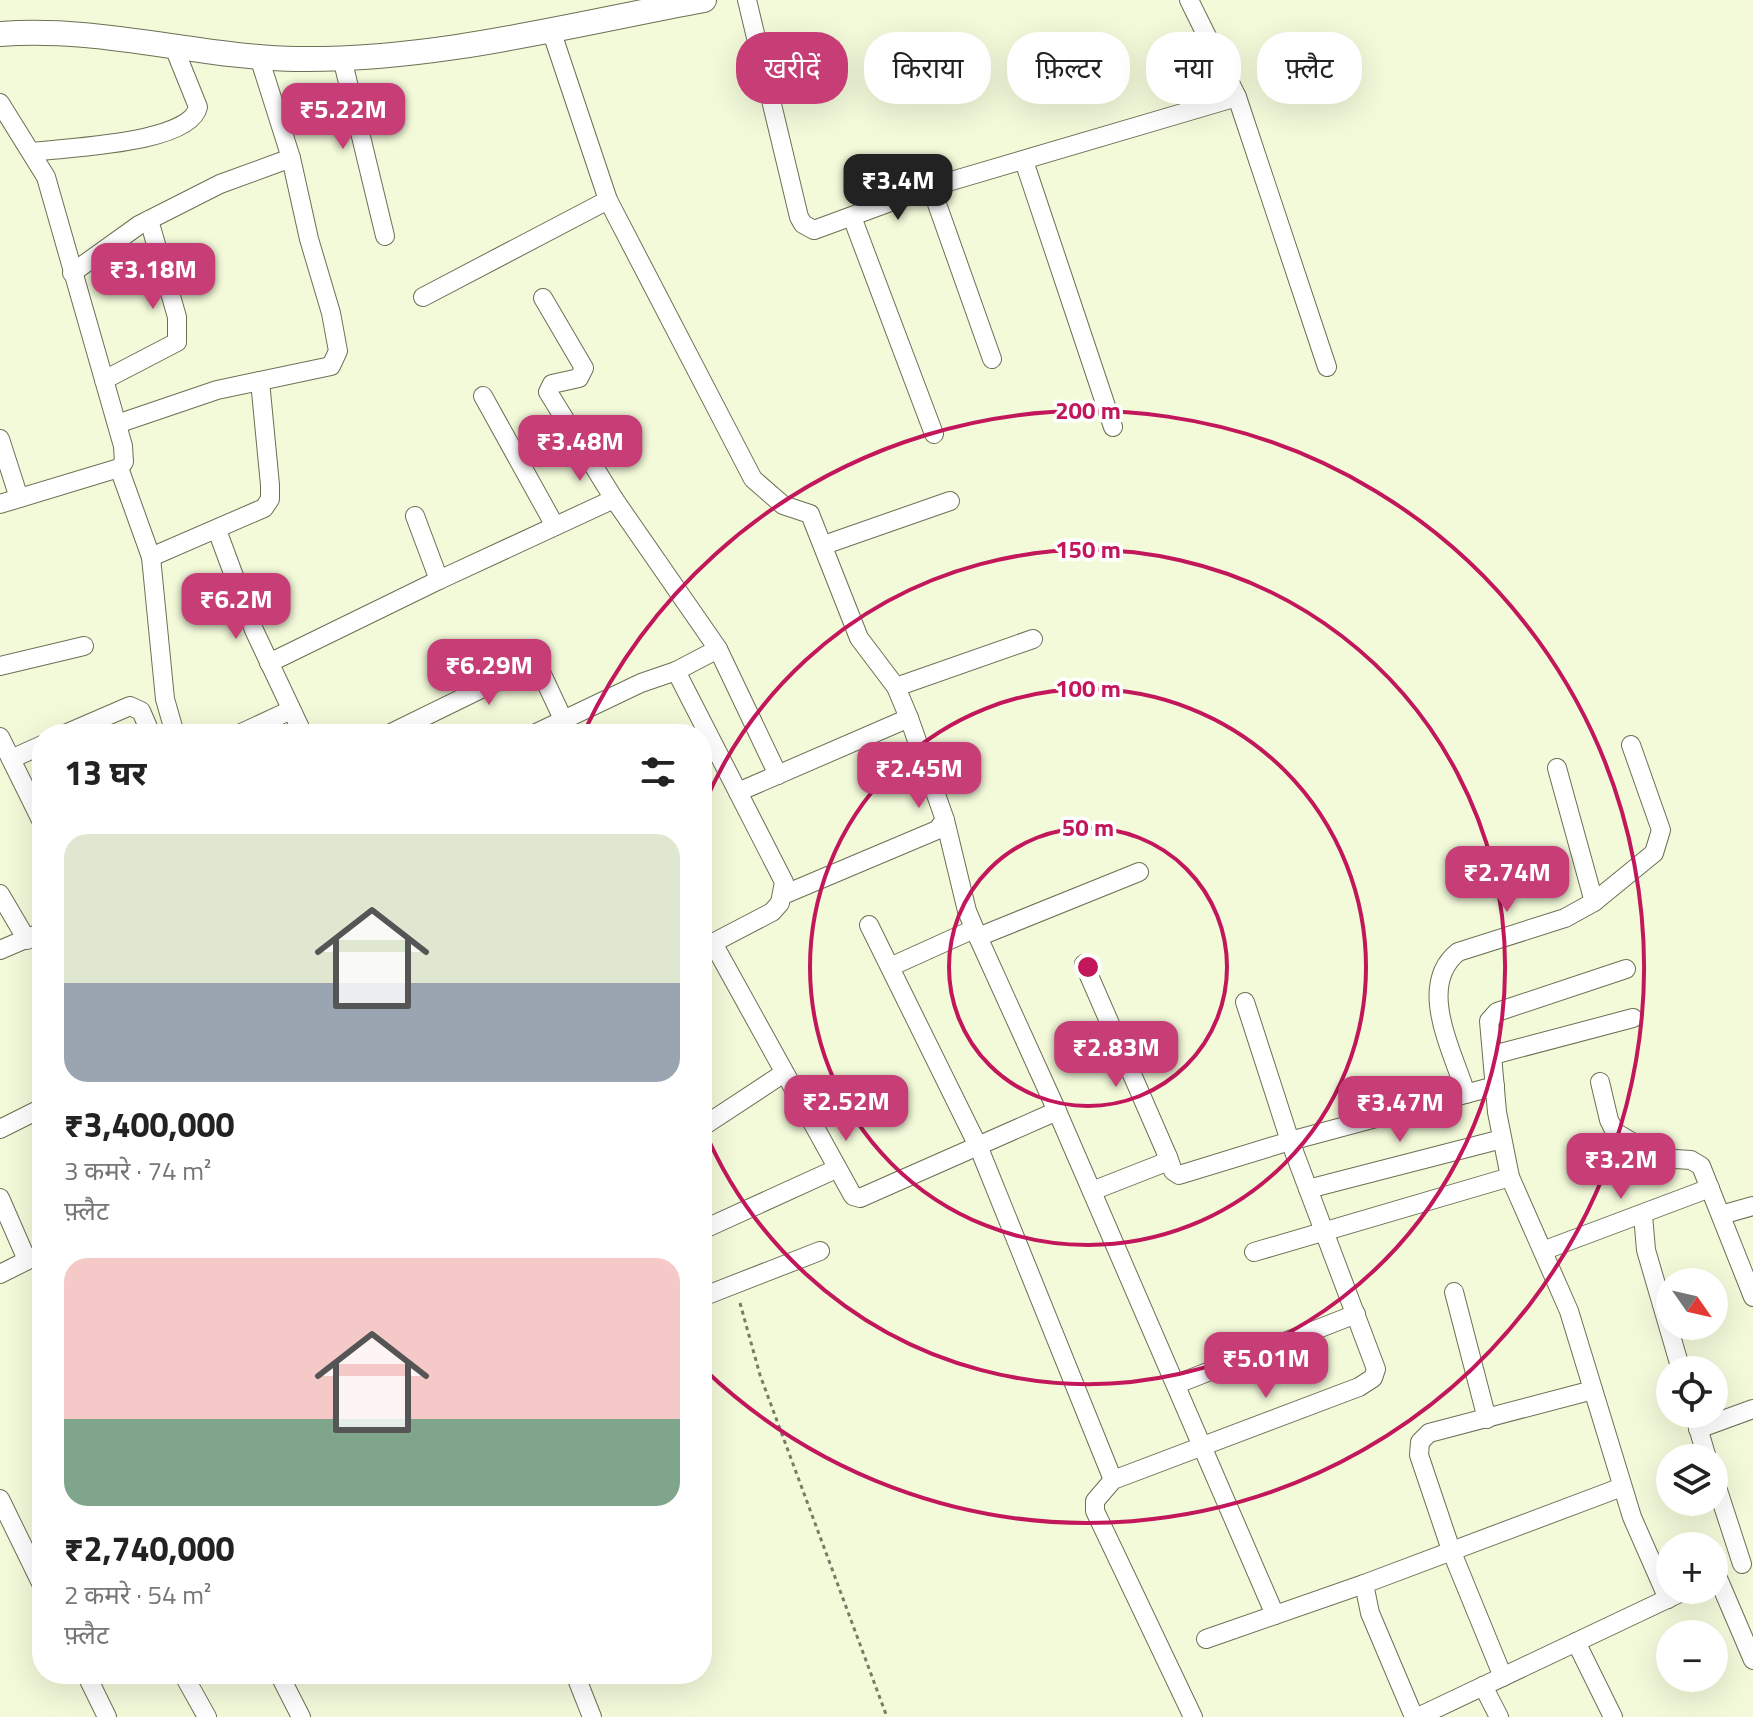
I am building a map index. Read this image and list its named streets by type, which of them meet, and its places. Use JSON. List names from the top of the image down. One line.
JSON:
{"north":"bottom right","page":{"chip":["खरीदें","किराया","फ़िल्टर","नया","फ़्लैट"],"price":["₹5.22M","₹3.4M","₹3.18M","₹3.48M","₹6.2M","₹6.29M","₹2.45M","₹2.74M","₹2.83M","₹2.52M","₹3.47M","₹3.2M","₹5.01M"],"heading":"13 घर","list":[{"name":"₹3,400,000","note":"3 कमरे · 74 m² · फ़्लैट"},{"name":"₹2,740,000","note":"2 कमरे · 54 m² · फ़्लैट"}],"map_buttons":["+","−"]},"rings":["200 m","150 m","100 m","50 m"]}
